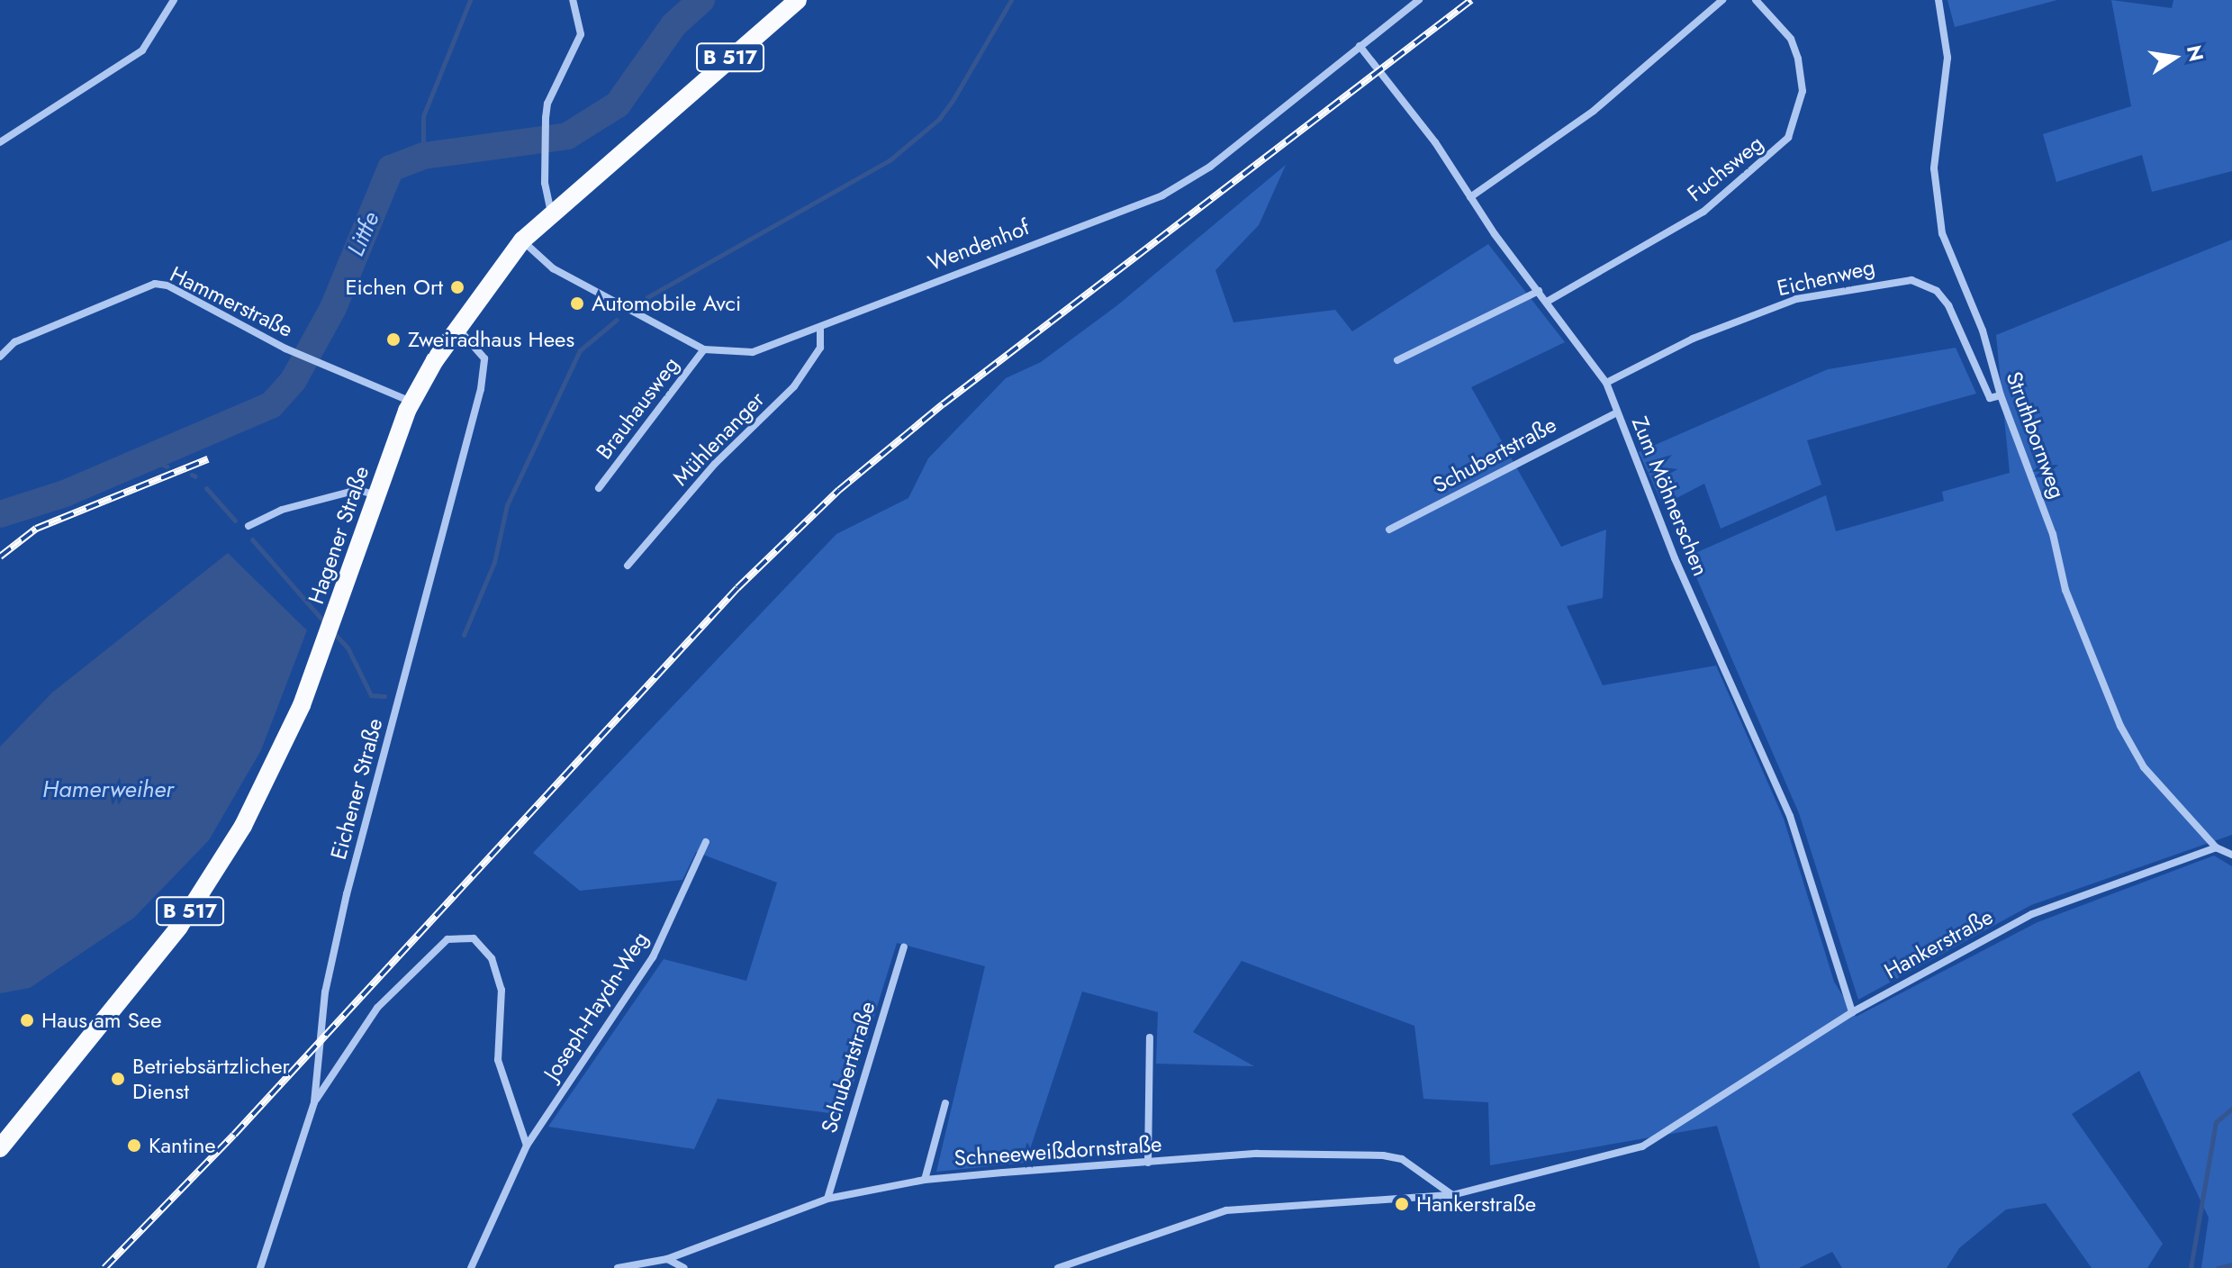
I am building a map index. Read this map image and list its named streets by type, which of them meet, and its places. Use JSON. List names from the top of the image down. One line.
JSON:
{"streets":{"main road":["B 517","Hagener Straße"],"street":["Fuchsweg","Wendenhof","Eichenweg","Hammerstraße","Brauhausweg","Struthbornweg","Mühlenanger","Schubertstraße","Zum Möhnerschen","Eichener Straße","Hankerstraße","Joseph-Haydn-Weg","Schneeweißdornstraße"]},"crossings":[["Fuchsweg","Zum Möhnerschen"],["Wendenhof","Brauhausweg"],["Wendenhof","Mühlenanger"],["Wendenhof","Zum Möhnerschen"],["Wendenhof","Hagener Straße"],["Eichenweg","Struthbornweg"],["Eichenweg","Zum Möhnerschen"],["Hammerstraße","Hagener Straße"],["Struthbornweg","Hankerstraße"],["Schubertstraße","Zum Möhnerschen"],["Schubertstraße","Schneeweißdornstraße"],["Zum Möhnerschen","Hankerstraße"],["Hagener Straße","Eichener Straße"],["Hankerstraße","Schneeweißdornstraße"]],"water":["Littfe","Hamerweiher"],"places":["Eichen Ort","Automobile Avci","Zweiradhaus Hees","Haus am See","Betriebsärtzlicher Dienst","Kantine","Hankerstraße"],"north":"right"}
